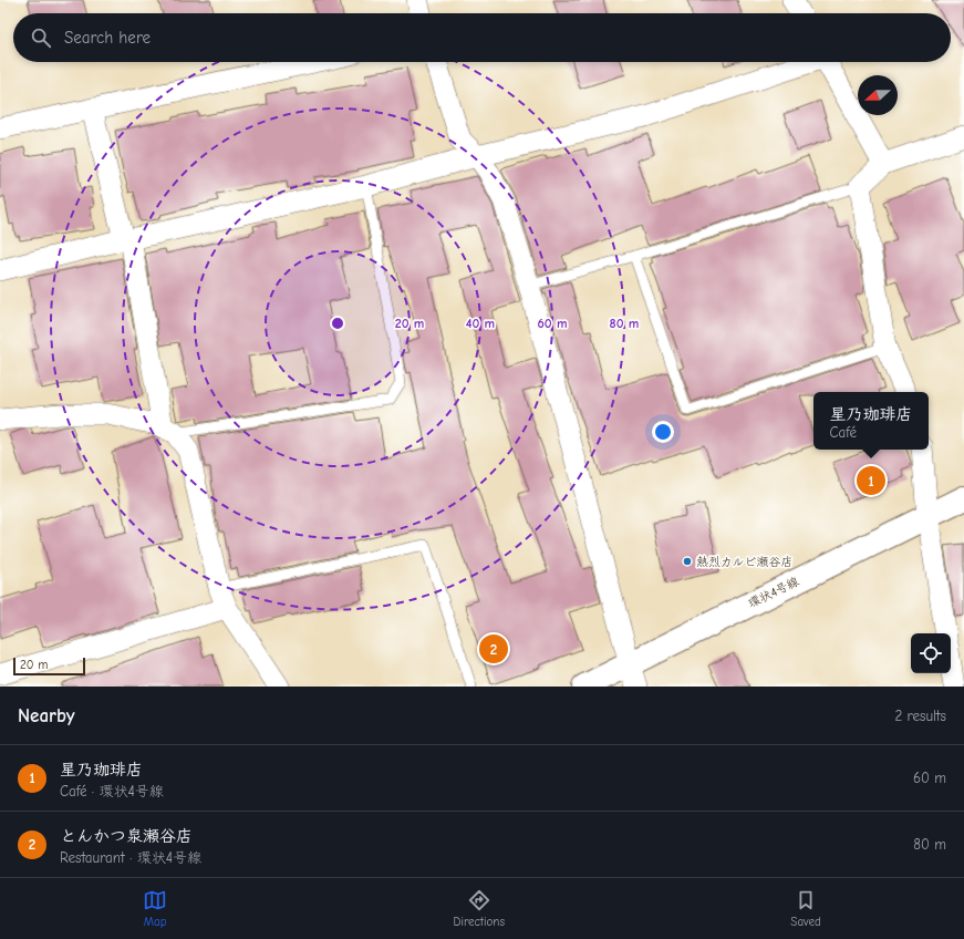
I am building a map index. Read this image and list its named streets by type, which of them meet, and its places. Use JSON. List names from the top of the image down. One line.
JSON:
{"streets":{"main road":["環状4号線"]},"places":["熱烈カルビ瀬谷店"],"scale_bar":"20 m","north":"left","page":{"search":"Search here","popup":["星乃珈琲店","Café"],"pins":["1","2"],"scale":"20 m","heading":["Nearby","2 results"],"list":[{"mark":"1","name":"星乃珈琲店","note":"Café · 環状4号線","value":"60 m"},{"mark":"2","name":"とんかつ泉瀬谷店","note":"Restaurant · 環状4号線","value":"80 m"}],"nav":["Map","Directions","Saved"]},"rings":["20 m","40 m","60 m","80 m"]}
